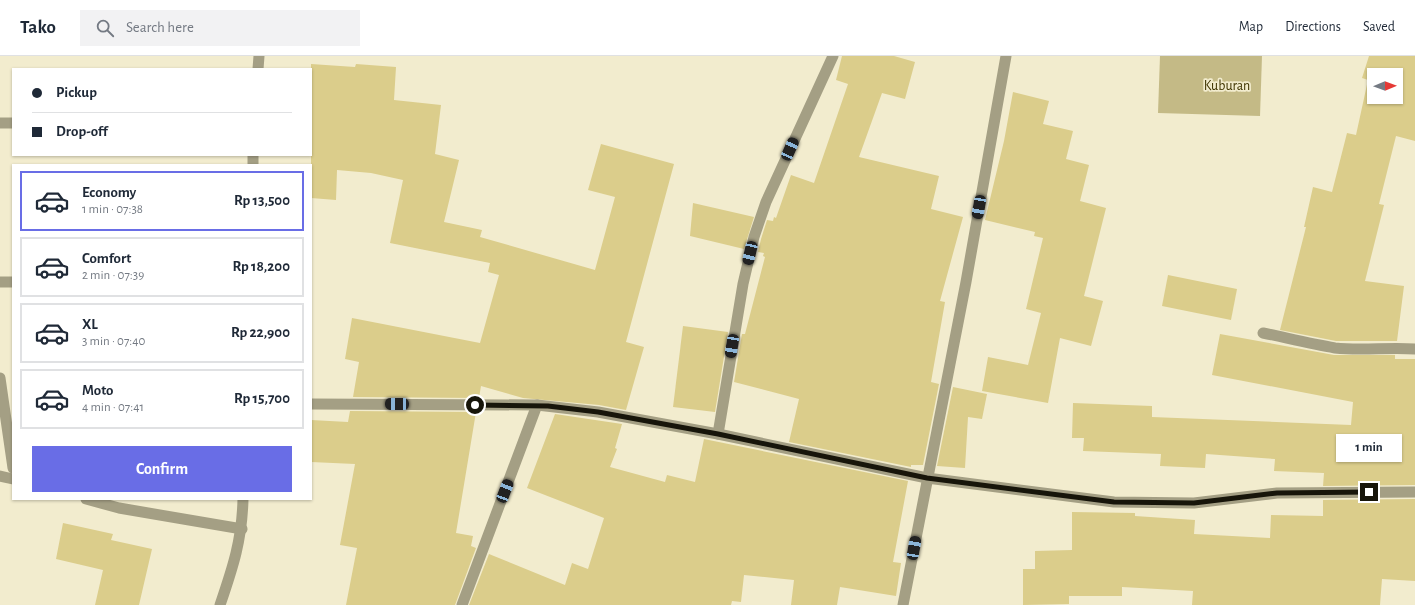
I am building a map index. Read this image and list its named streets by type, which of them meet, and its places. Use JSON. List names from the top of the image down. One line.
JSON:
{"parks":["Kuburan"],"north":"right","page":{"header":"Tako","search":"Search here","nav":["Map","Directions","Saved"],"banner":["Pickup","Drop-off"],"list":[{"name":"Economy","note":"1 min · 07:38","value":"Rp 13,500"},{"name":"Comfort","note":"2 min · 07:39","value":"Rp 18,200"},{"name":"XL","note":"3 min · 07:40","value":"Rp 22,900"},{"name":"Moto","note":"4 min · 07:41","value":"Rp 15,700"}],"bubble":"1 min","buttons":"Confirm"}}
